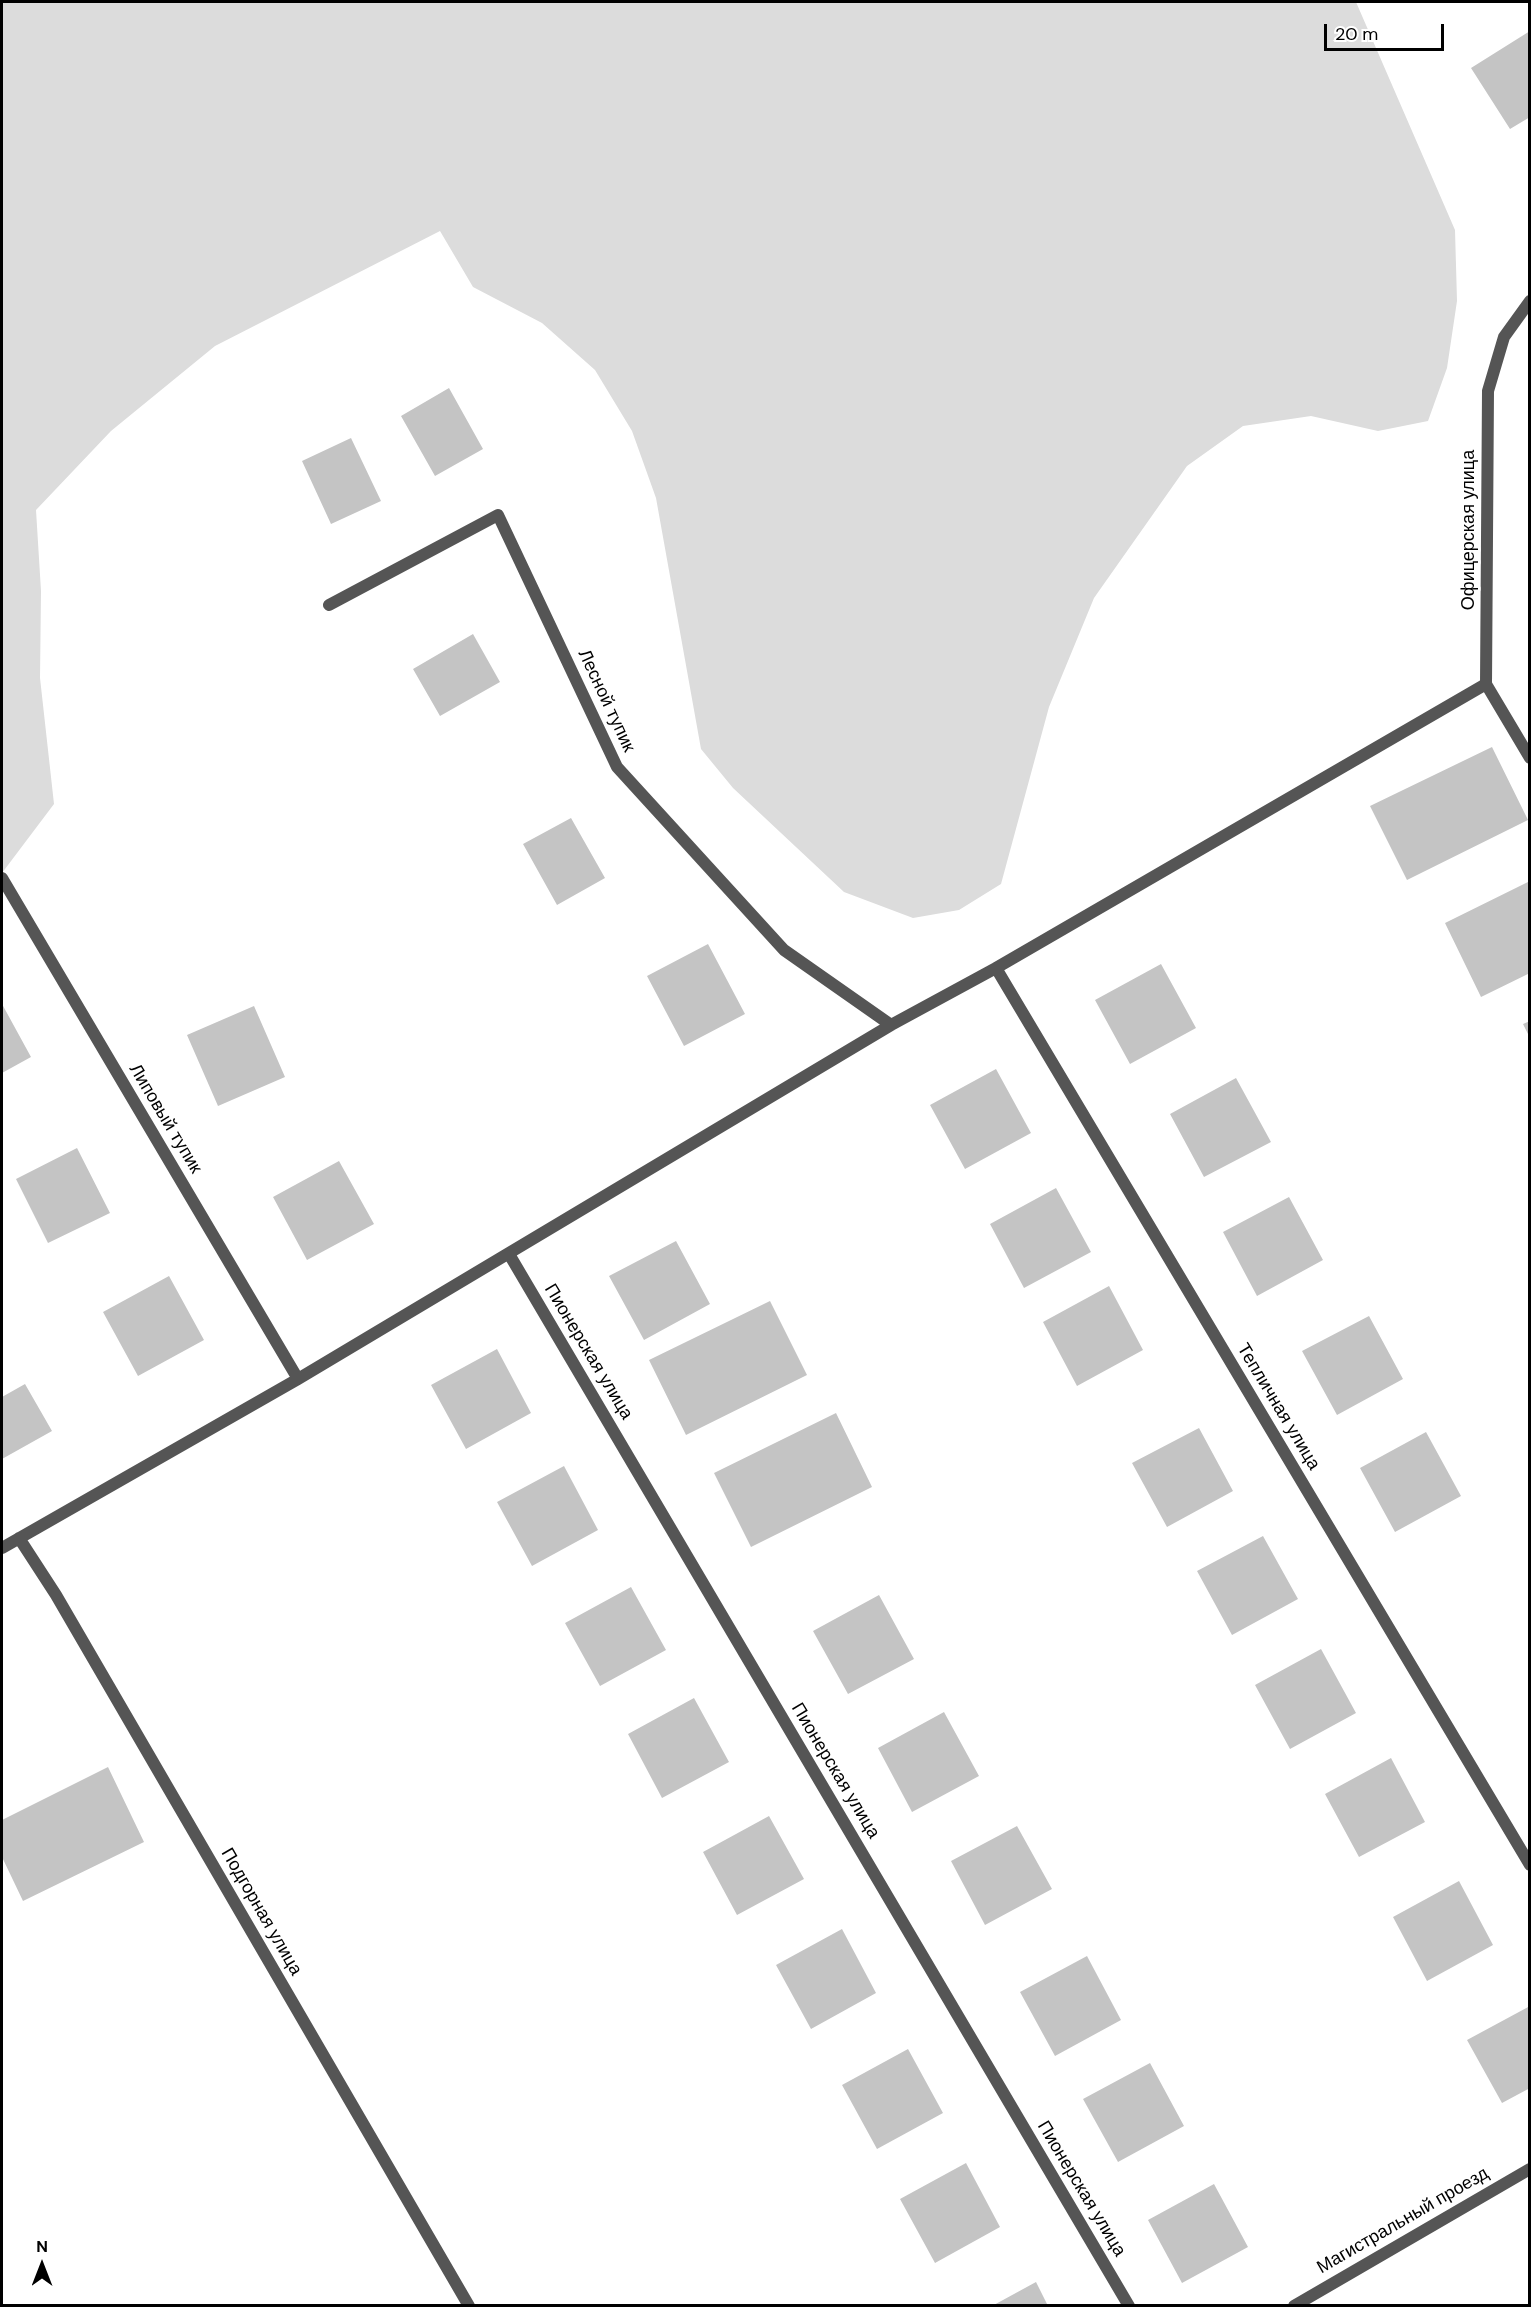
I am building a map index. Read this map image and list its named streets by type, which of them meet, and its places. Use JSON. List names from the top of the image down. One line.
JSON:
{"streets":{"street":["Офицерская улица","Лесной тупик","Липовый тупик","Пионерская улица","Тепличная улица","Подгорная улица","Магистральный проезд"]},"scale_bar":"20 m","north":"top"}
